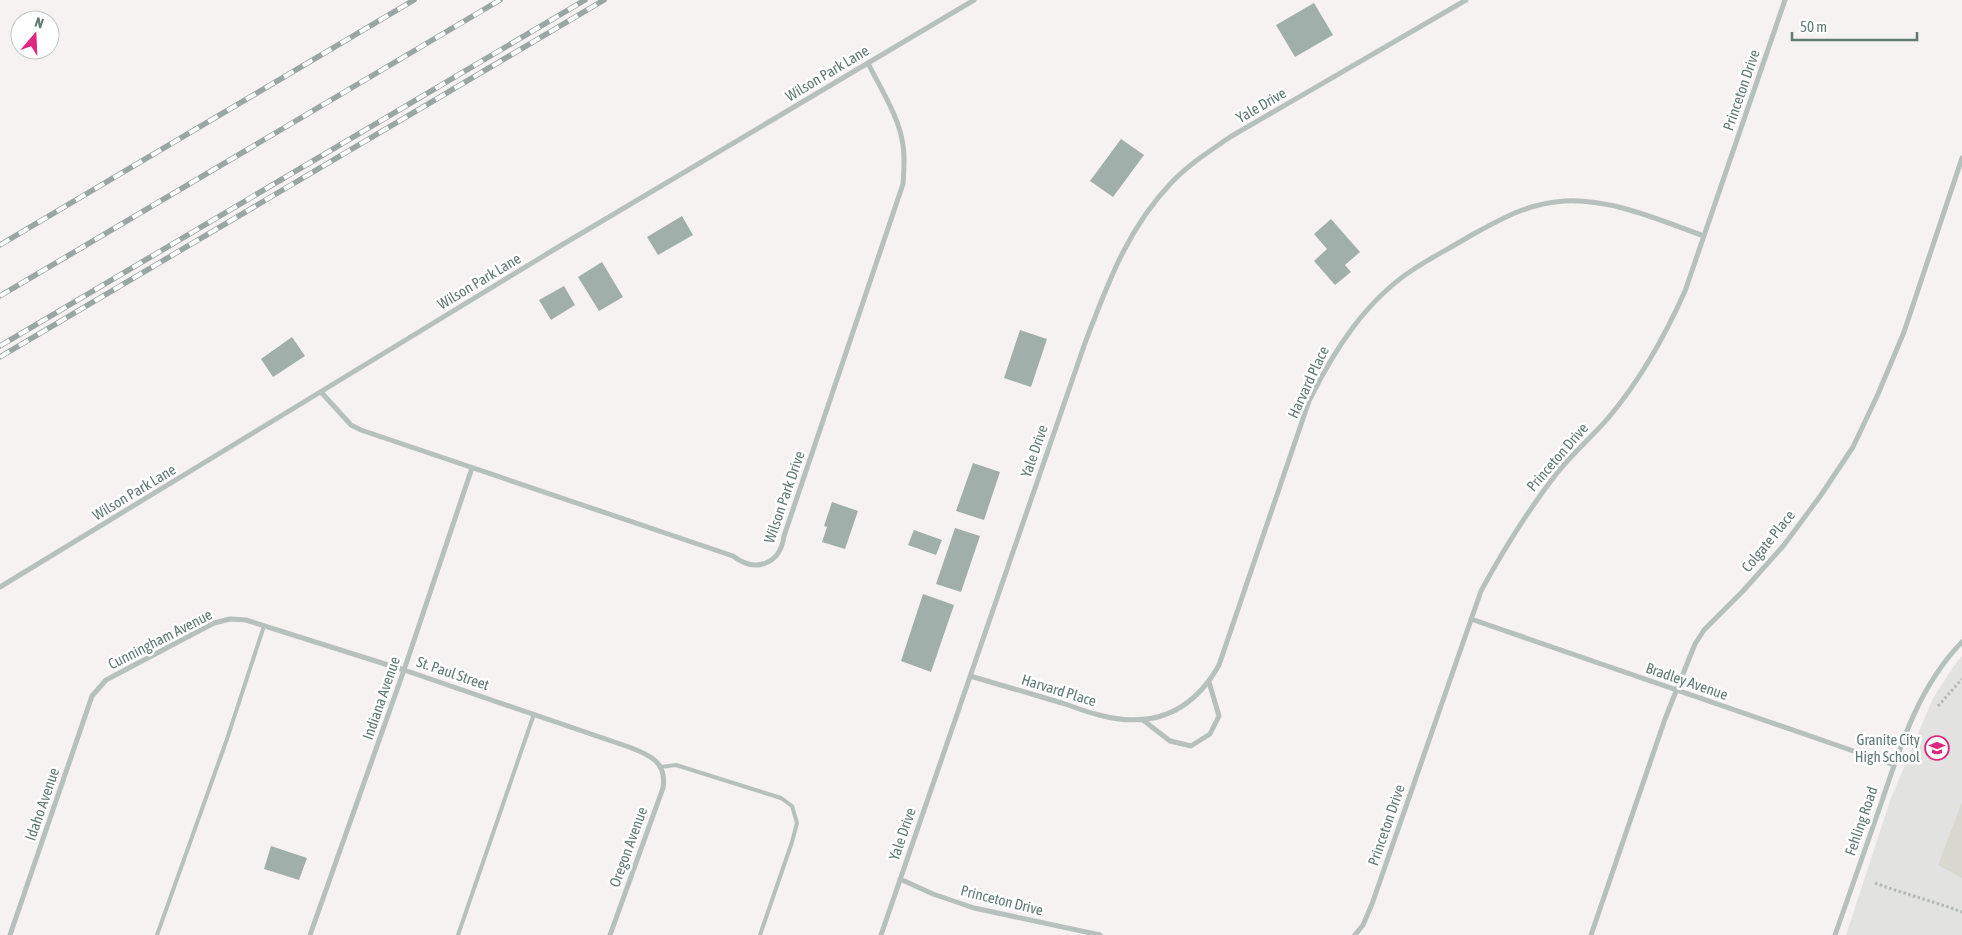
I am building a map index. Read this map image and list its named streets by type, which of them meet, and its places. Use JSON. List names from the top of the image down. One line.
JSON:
{"streets":{"street":["Wilson Park Lane","Princeton Drive","Yale Drive","Harvard Place","Wilson Park Drive","Colgate Place","Cunningham Avenue","St. Paul Street","Bradley Avenue","Indiana Avenue","Idaho Avenue","Fehling Road","Oregon Avenue"]},"crossings":[["Wilson Park Lane","Wilson Park Drive"],["Princeton Drive","Yale Drive"],["Princeton Drive","Harvard Place"],["Princeton Drive","Bradley Avenue"],["Yale Drive","Harvard Place"],["Wilson Park Drive","Indiana Avenue"],["Colgate Place","Bradley Avenue"],["Cunningham Avenue","St. Paul Street"],["Cunningham Avenue","Idaho Avenue"],["St. Paul Street","Indiana Avenue"],["St. Paul Street","Oregon Avenue"],["Bradley Avenue","Fehling Road"]],"places":{"school or university":["Granite City High School"]},"scale_bar":"50 m","north":"top"}
